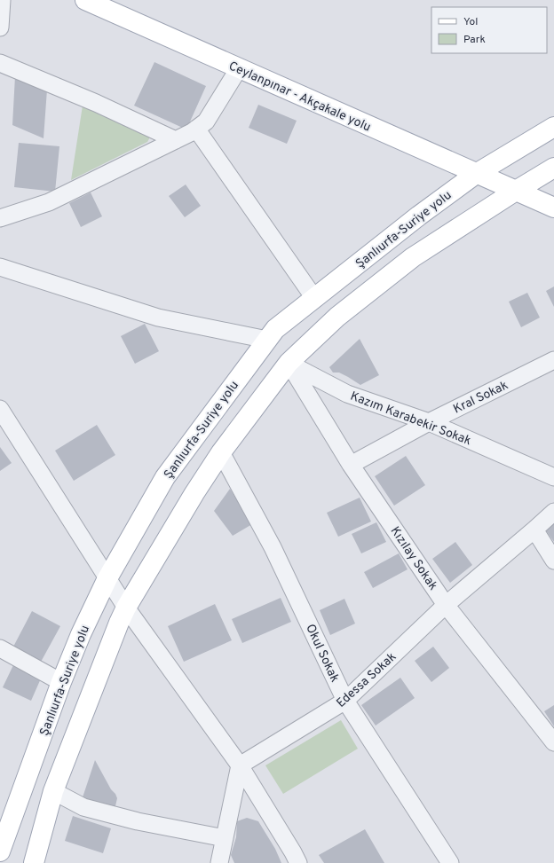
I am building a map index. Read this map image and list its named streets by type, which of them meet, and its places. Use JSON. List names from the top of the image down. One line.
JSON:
{"streets":{"main road":["Ceylanpınar - Akçakale yolu","Şanlıurfa-Suriye yolu"],"street":["Kral Sokak","Kazım Karabekir Sokak","Kızılay Sokak","Okul Sokak","Edessa Sokak"]},"crossings":[["Ceylanpınar - Akçakale yolu","Şanlıurfa-Suriye yolu"],["Kral Sokak","Kazım Karabekir Sokak"],["Kral Sokak","Kızılay Sokak"],["Kazım Karabekir Sokak","Kızılay Sokak"],["Kızılay Sokak","Edessa Sokak"],["Okul Sokak","Edessa Sokak"]],"legend":["Yol","Park"]}
